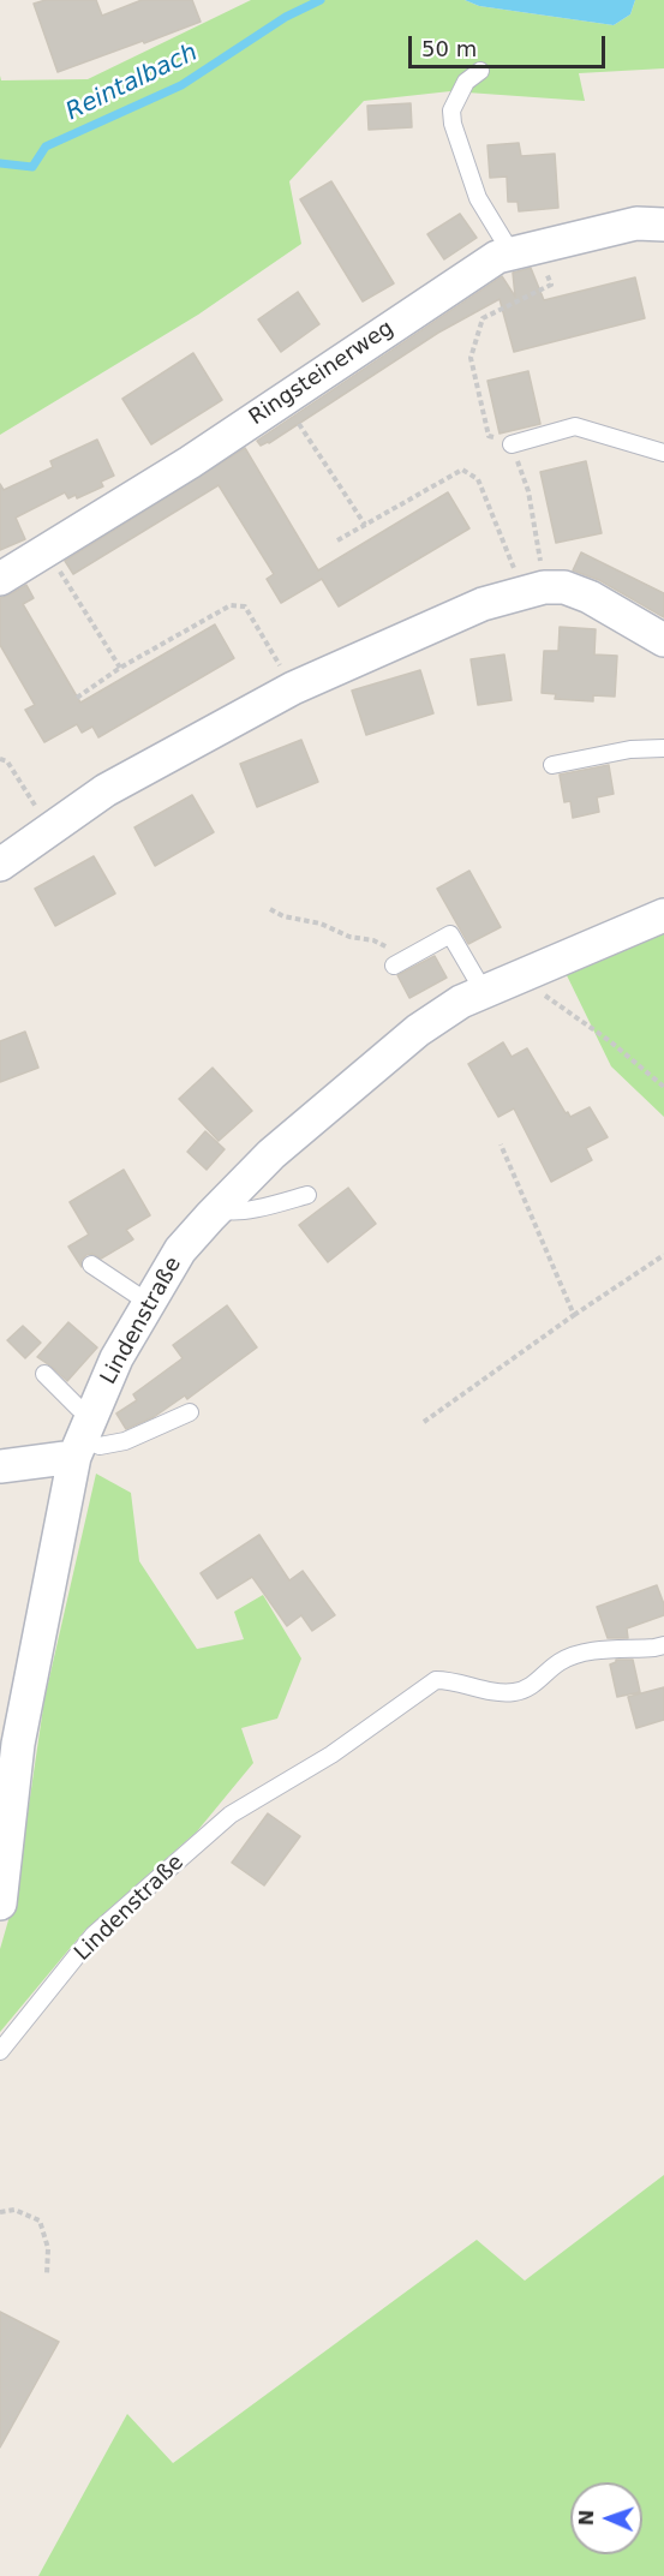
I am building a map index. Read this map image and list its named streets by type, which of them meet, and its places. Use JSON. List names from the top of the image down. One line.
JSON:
{"streets":{"street":["Ringsteinerweg","Lindenstraße"]},"water":["Reintalbach"],"scale_bar":"50 m","north":"left"}
